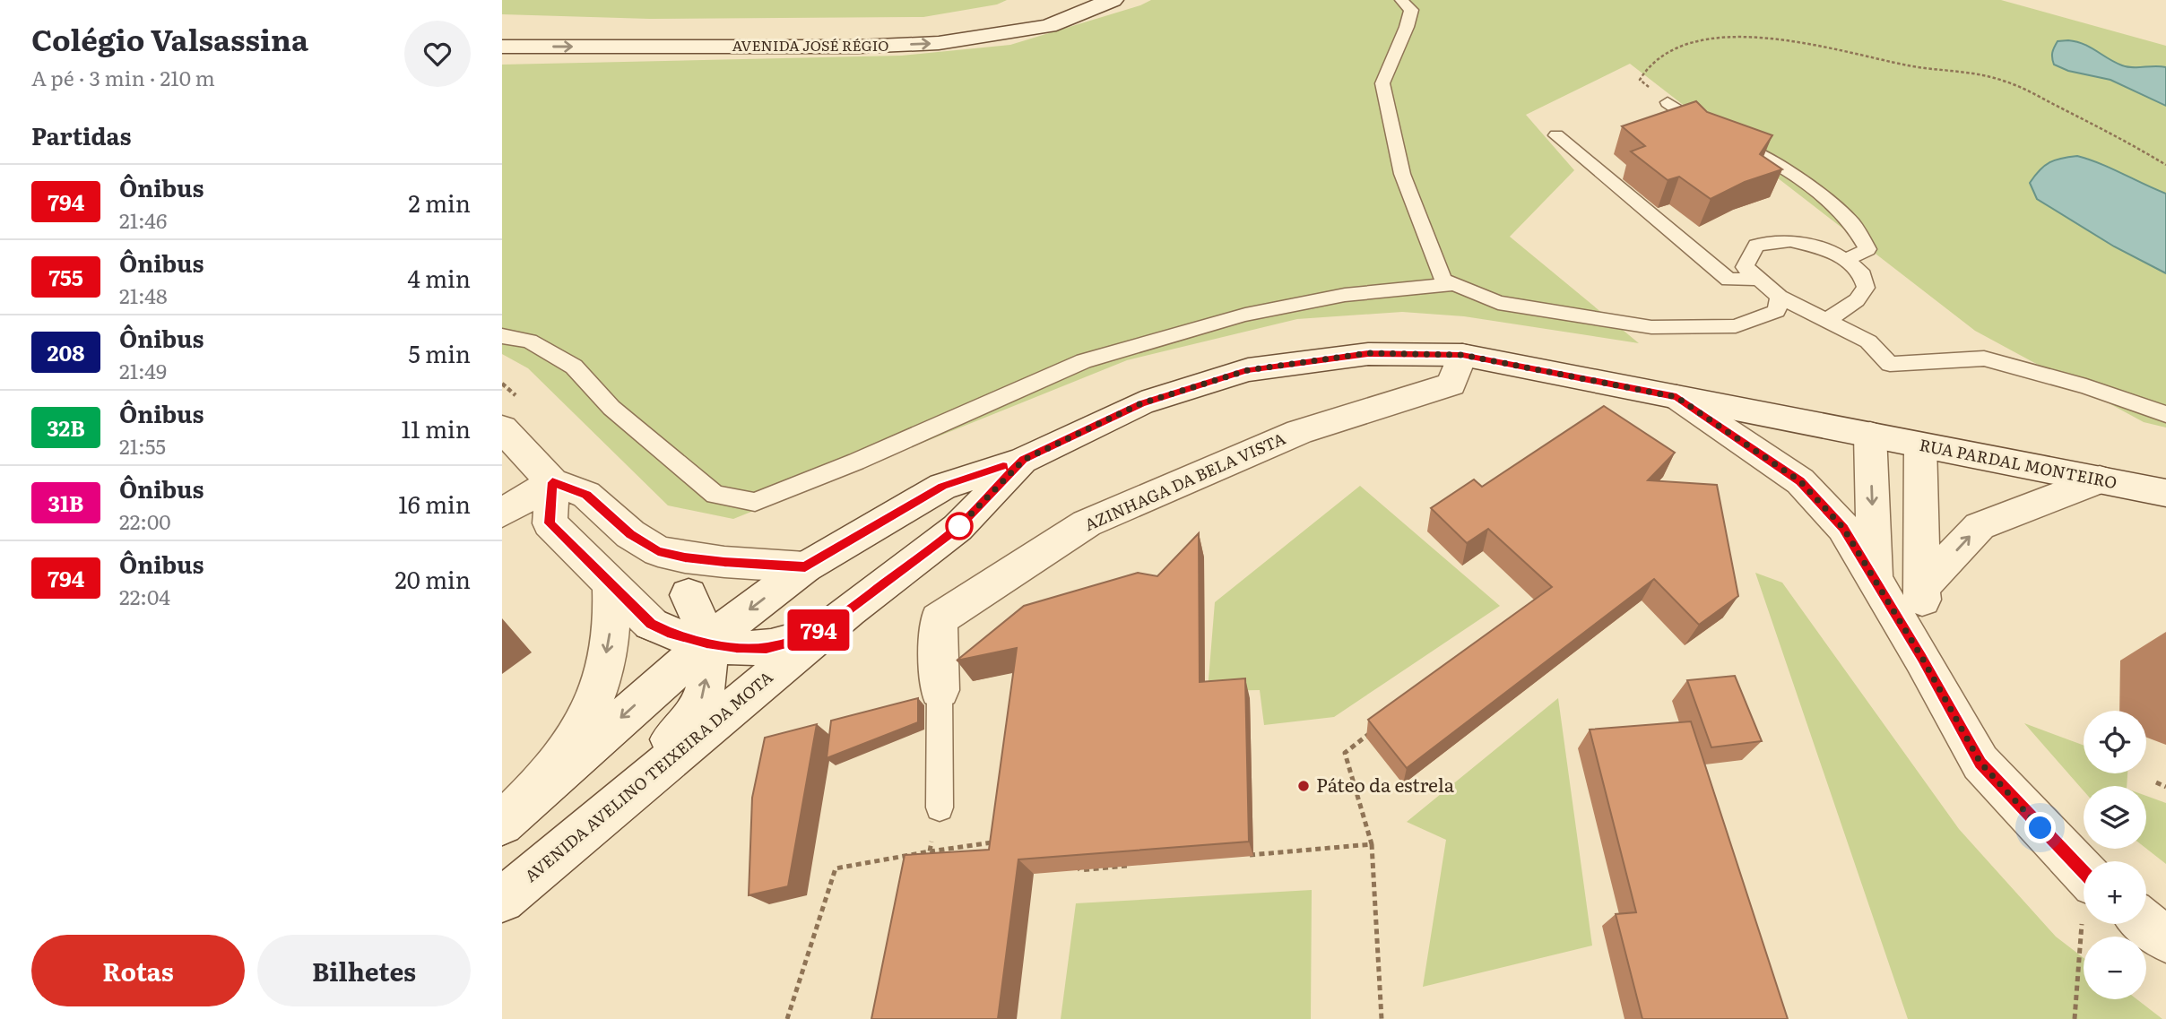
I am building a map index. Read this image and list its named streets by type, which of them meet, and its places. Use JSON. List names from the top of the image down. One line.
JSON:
{"streets":{"street":["AVENIDA JOSÉ RÉGIO","RUA PARDAL MONTEIRO","AZINHAGA DA BELA VISTA","AVENIDA AVELINO TEIXEIRA DA MOTA"]},"crossings":[["RUA PARDAL MONTEIRO","AVENIDA AVELINO TEIXEIRA DA MOTA"],["AZINHAGA DA BELA VISTA","AVENIDA AVELINO TEIXEIRA DA MOTA"]],"places":["Páteo da estrela"],"lines":["bus line 794"],"page":{"heading":[["Colégio Valsassina","A pé · 3 min · 210 m"],"Partidas"],"on_map":"794","list":[{"mark":"794","name":"Ônibus","note":"21:46","value":"2 min"},{"mark":"755","name":"Ônibus","note":"21:48","value":"4 min"},{"mark":"208","name":"Ônibus","note":"21:49","value":"5 min"},{"mark":"32B","name":"Ônibus","note":"21:55","value":"11 min"},{"mark":"31B","name":"Ônibus","note":"22:00","value":"16 min"},{"mark":"794","name":"Ônibus","note":"22:04","value":"20 min"}],"map_buttons":["+","−"],"buttons":["Rotas","Bilhetes"]}}
